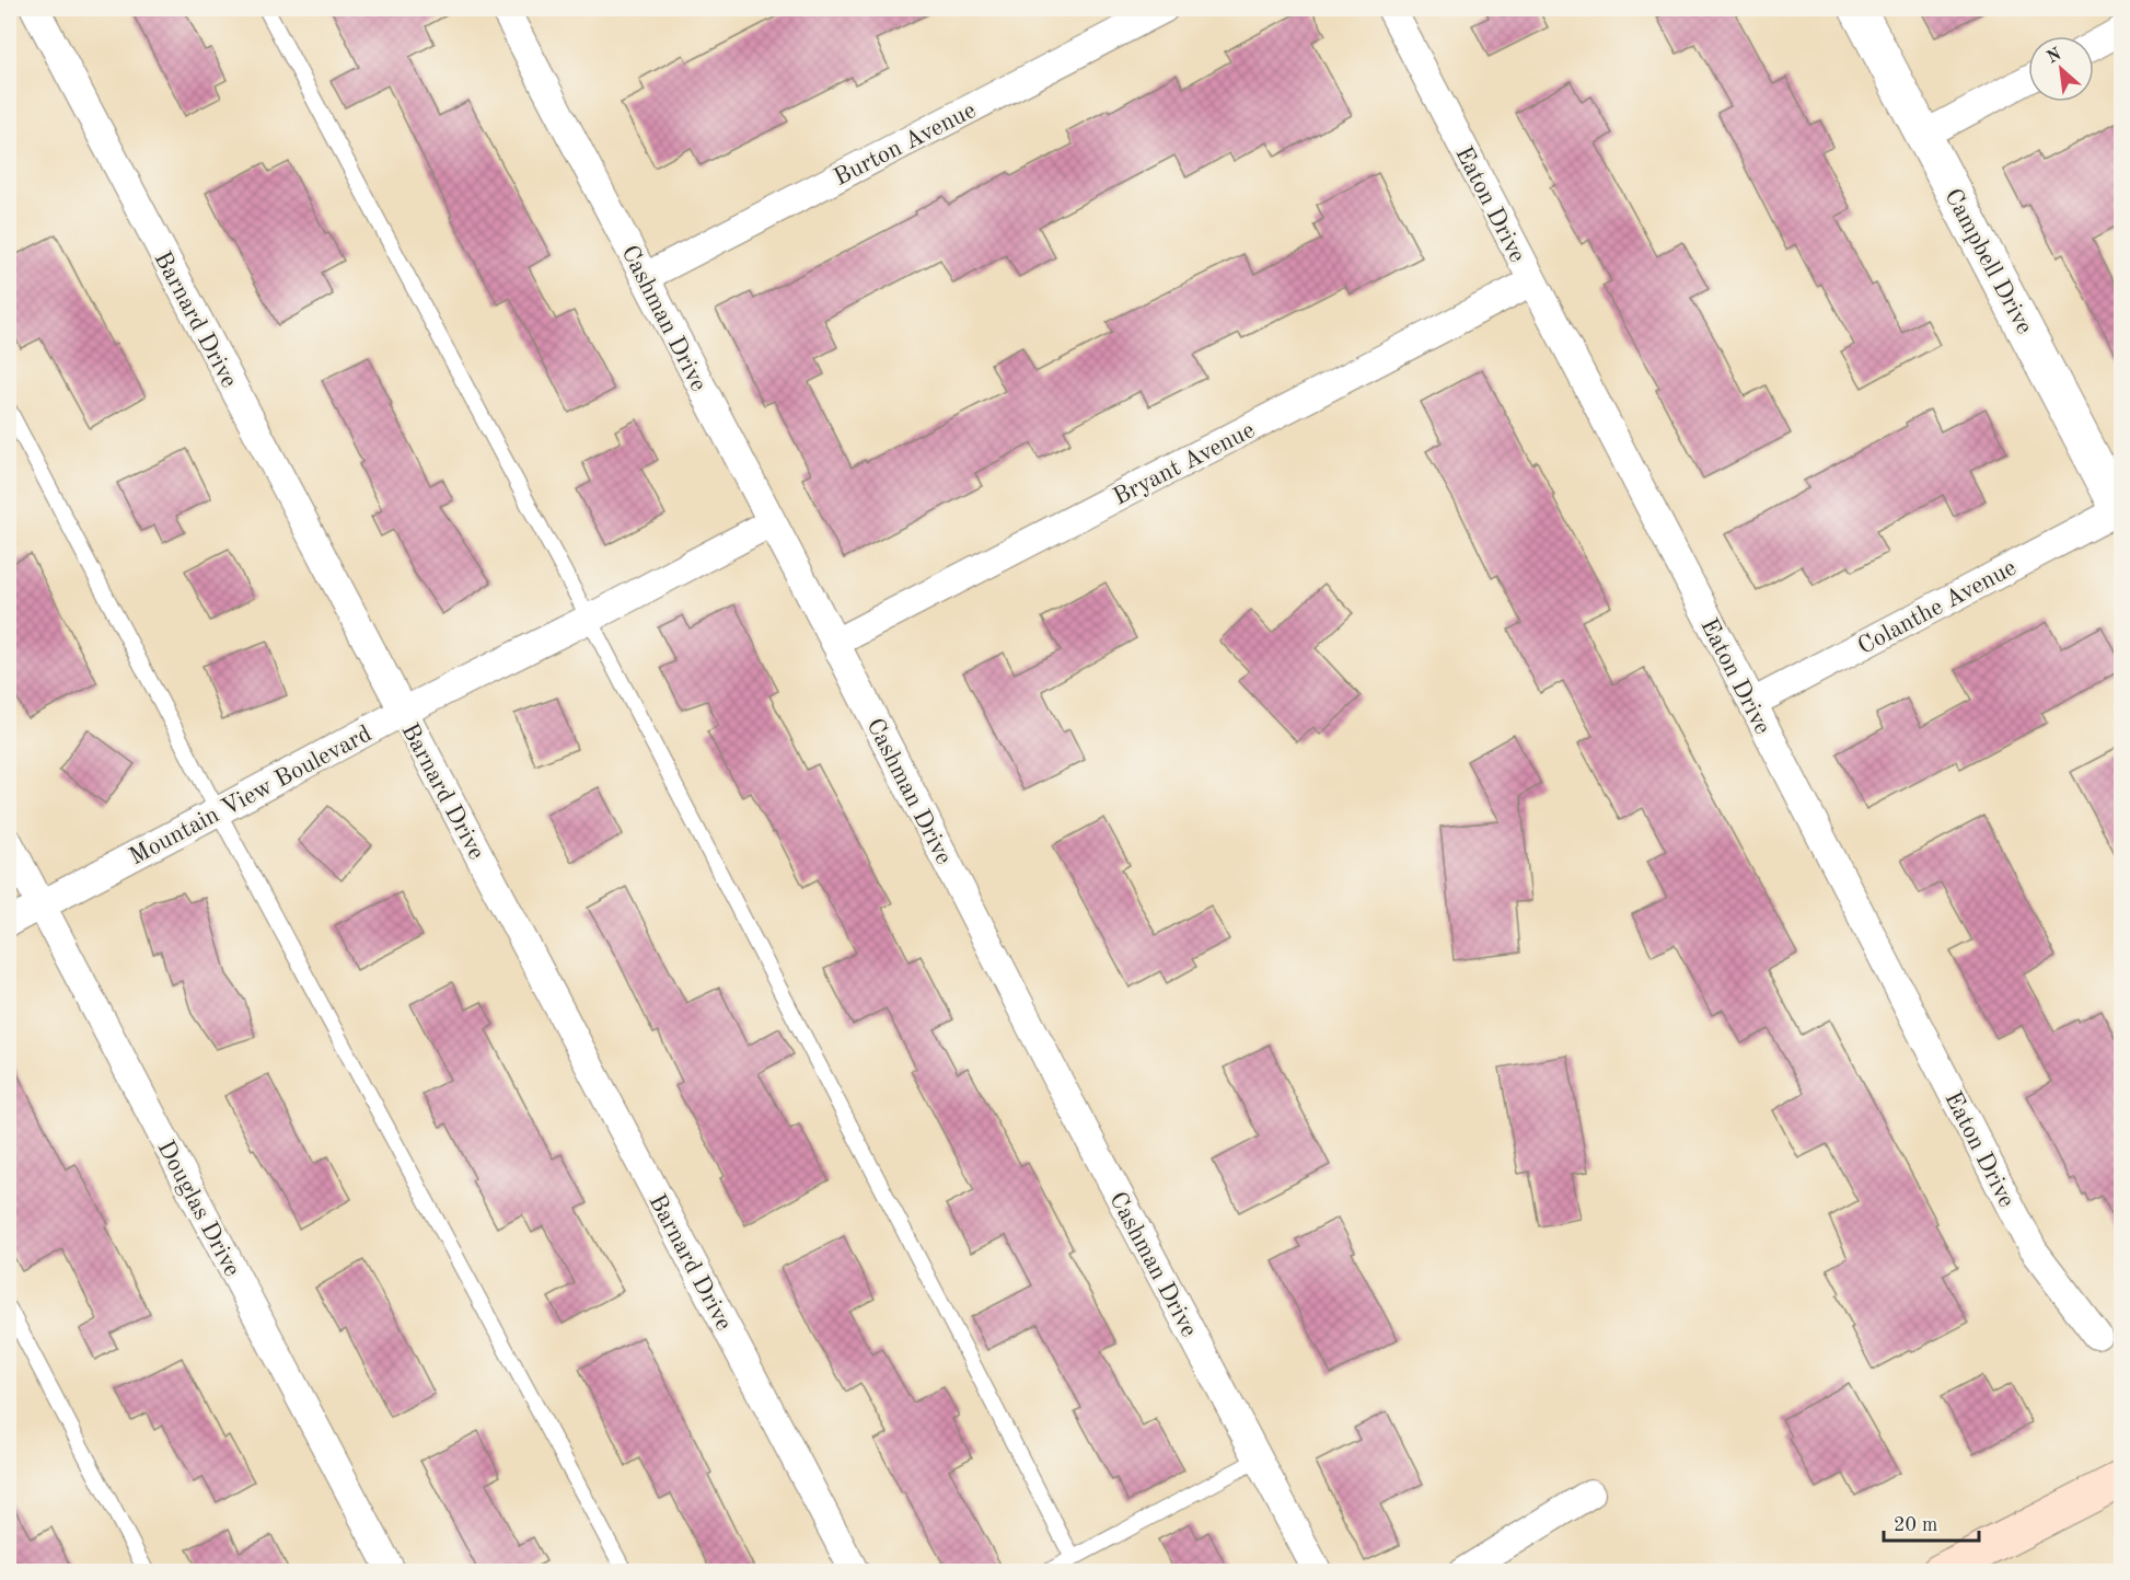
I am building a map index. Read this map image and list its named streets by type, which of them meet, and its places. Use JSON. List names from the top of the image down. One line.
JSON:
{"streets":{"street":["Burton Avenue","Eaton Drive","Campbell Drive","Cashman Drive","Barnard Drive","Bryant Avenue","Colanthe Avenue","Mountain View Boulevard","Douglas Drive"]},"crossings":[["Burton Avenue","Cashman Drive"],["Eaton Drive","Bryant Avenue"],["Eaton Drive","Colanthe Avenue"],["Campbell Drive","Colanthe Avenue"],["Cashman Drive","Bryant Avenue"],["Cashman Drive","Mountain View Boulevard"],["Barnard Drive","Mountain View Boulevard"],["Mountain View Boulevard","Douglas Drive"]],"scale_bar":"20 m","north":"top left"}
